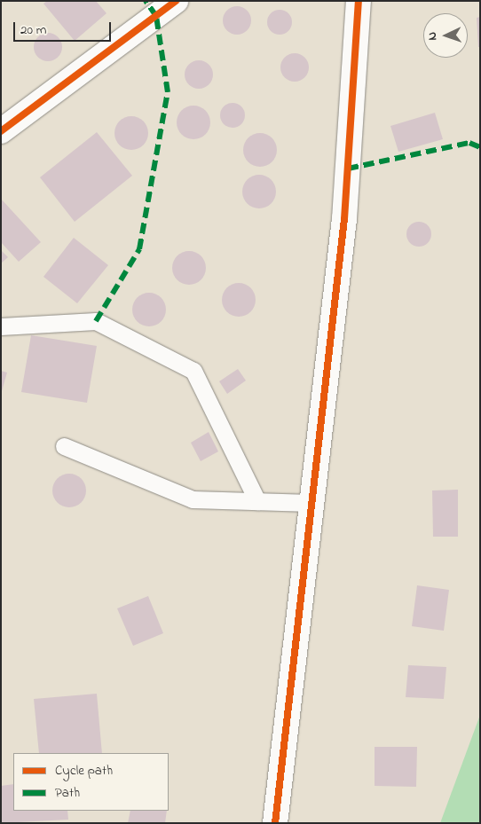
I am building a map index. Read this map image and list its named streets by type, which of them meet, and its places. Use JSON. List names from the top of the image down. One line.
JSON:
{"legend":["Cycle path","Path"],"scale_bar":"20 m","north":"left"}
